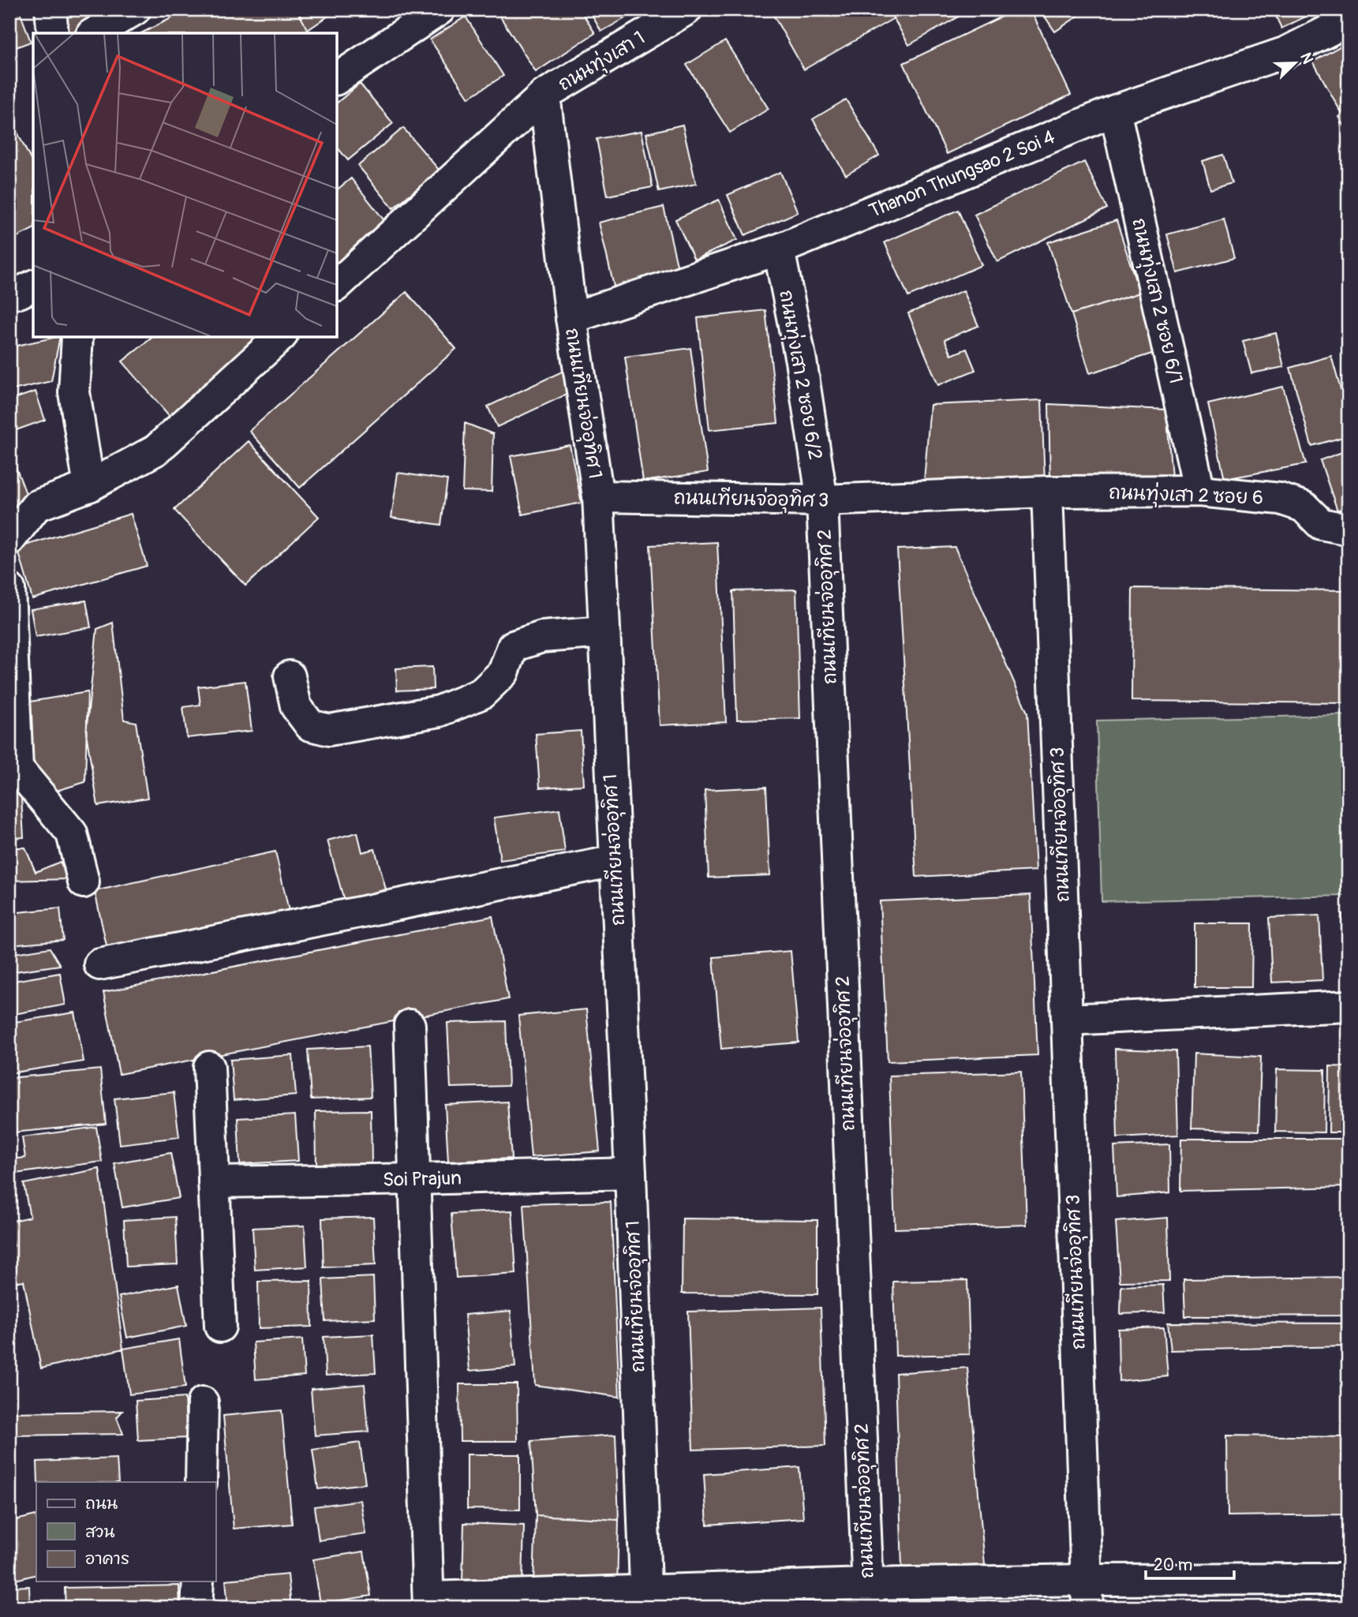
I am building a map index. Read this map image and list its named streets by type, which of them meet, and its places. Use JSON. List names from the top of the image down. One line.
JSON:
{"streets":{"street":["ถนนทุ่งเสา 1","Thanon Thungsao 2 Soi 4","ถนนทุ่งเสา 2 ซอย 6/1","ถนนทุ่งเสา 2 ซอย 6/2","ถนนเทียนจ่ออุทิศ 1","ถนนทุ่งเสา 2 ซอย 6","ถนนเทียนจ่ออุทิศ 3","ถนนเทียนจ่ออุทิศ 2","Soi Prajun"]},"crossings":[["ถนนทุ่งเสา 1","ถนนเทียนจ่ออุทิศ 1"],["Thanon Thungsao 2 Soi 4","ถนนทุ่งเสา 2 ซอย 6/1"],["Thanon Thungsao 2 Soi 4","ถนนทุ่งเสา 2 ซอย 6/2"],["Thanon Thungsao 2 Soi 4","ถนนเทียนจ่ออุทิศ 1"],["ถนนทุ่งเสา 2 ซอย 6/1","ถนนทุ่งเสา 2 ซอย 6"],["ถนนทุ่งเสา 2 ซอย 6/2","ถนนเทียนจ่ออุทิศ 3"],["ถนนทุ่งเสา 2 ซอย 6/2","ถนนเทียนจ่ออุทิศ 2"],["ถนนเทียนจ่ออุทิศ 1","ถนนเทียนจ่ออุทิศ 3"],["ถนนเทียนจ่ออุทิศ 1","Soi Prajun"],["ถนนทุ่งเสา 2 ซอย 6","ถนนเทียนจ่ออุทิศ 3"],["ถนนเทียนจ่ออุทิศ 3","ถนนเทียนจ่ออุทิศ 2"]],"legend":["ถนน","สวน","อาคาร"],"scale_bar":"20 m","north":"top right"}
